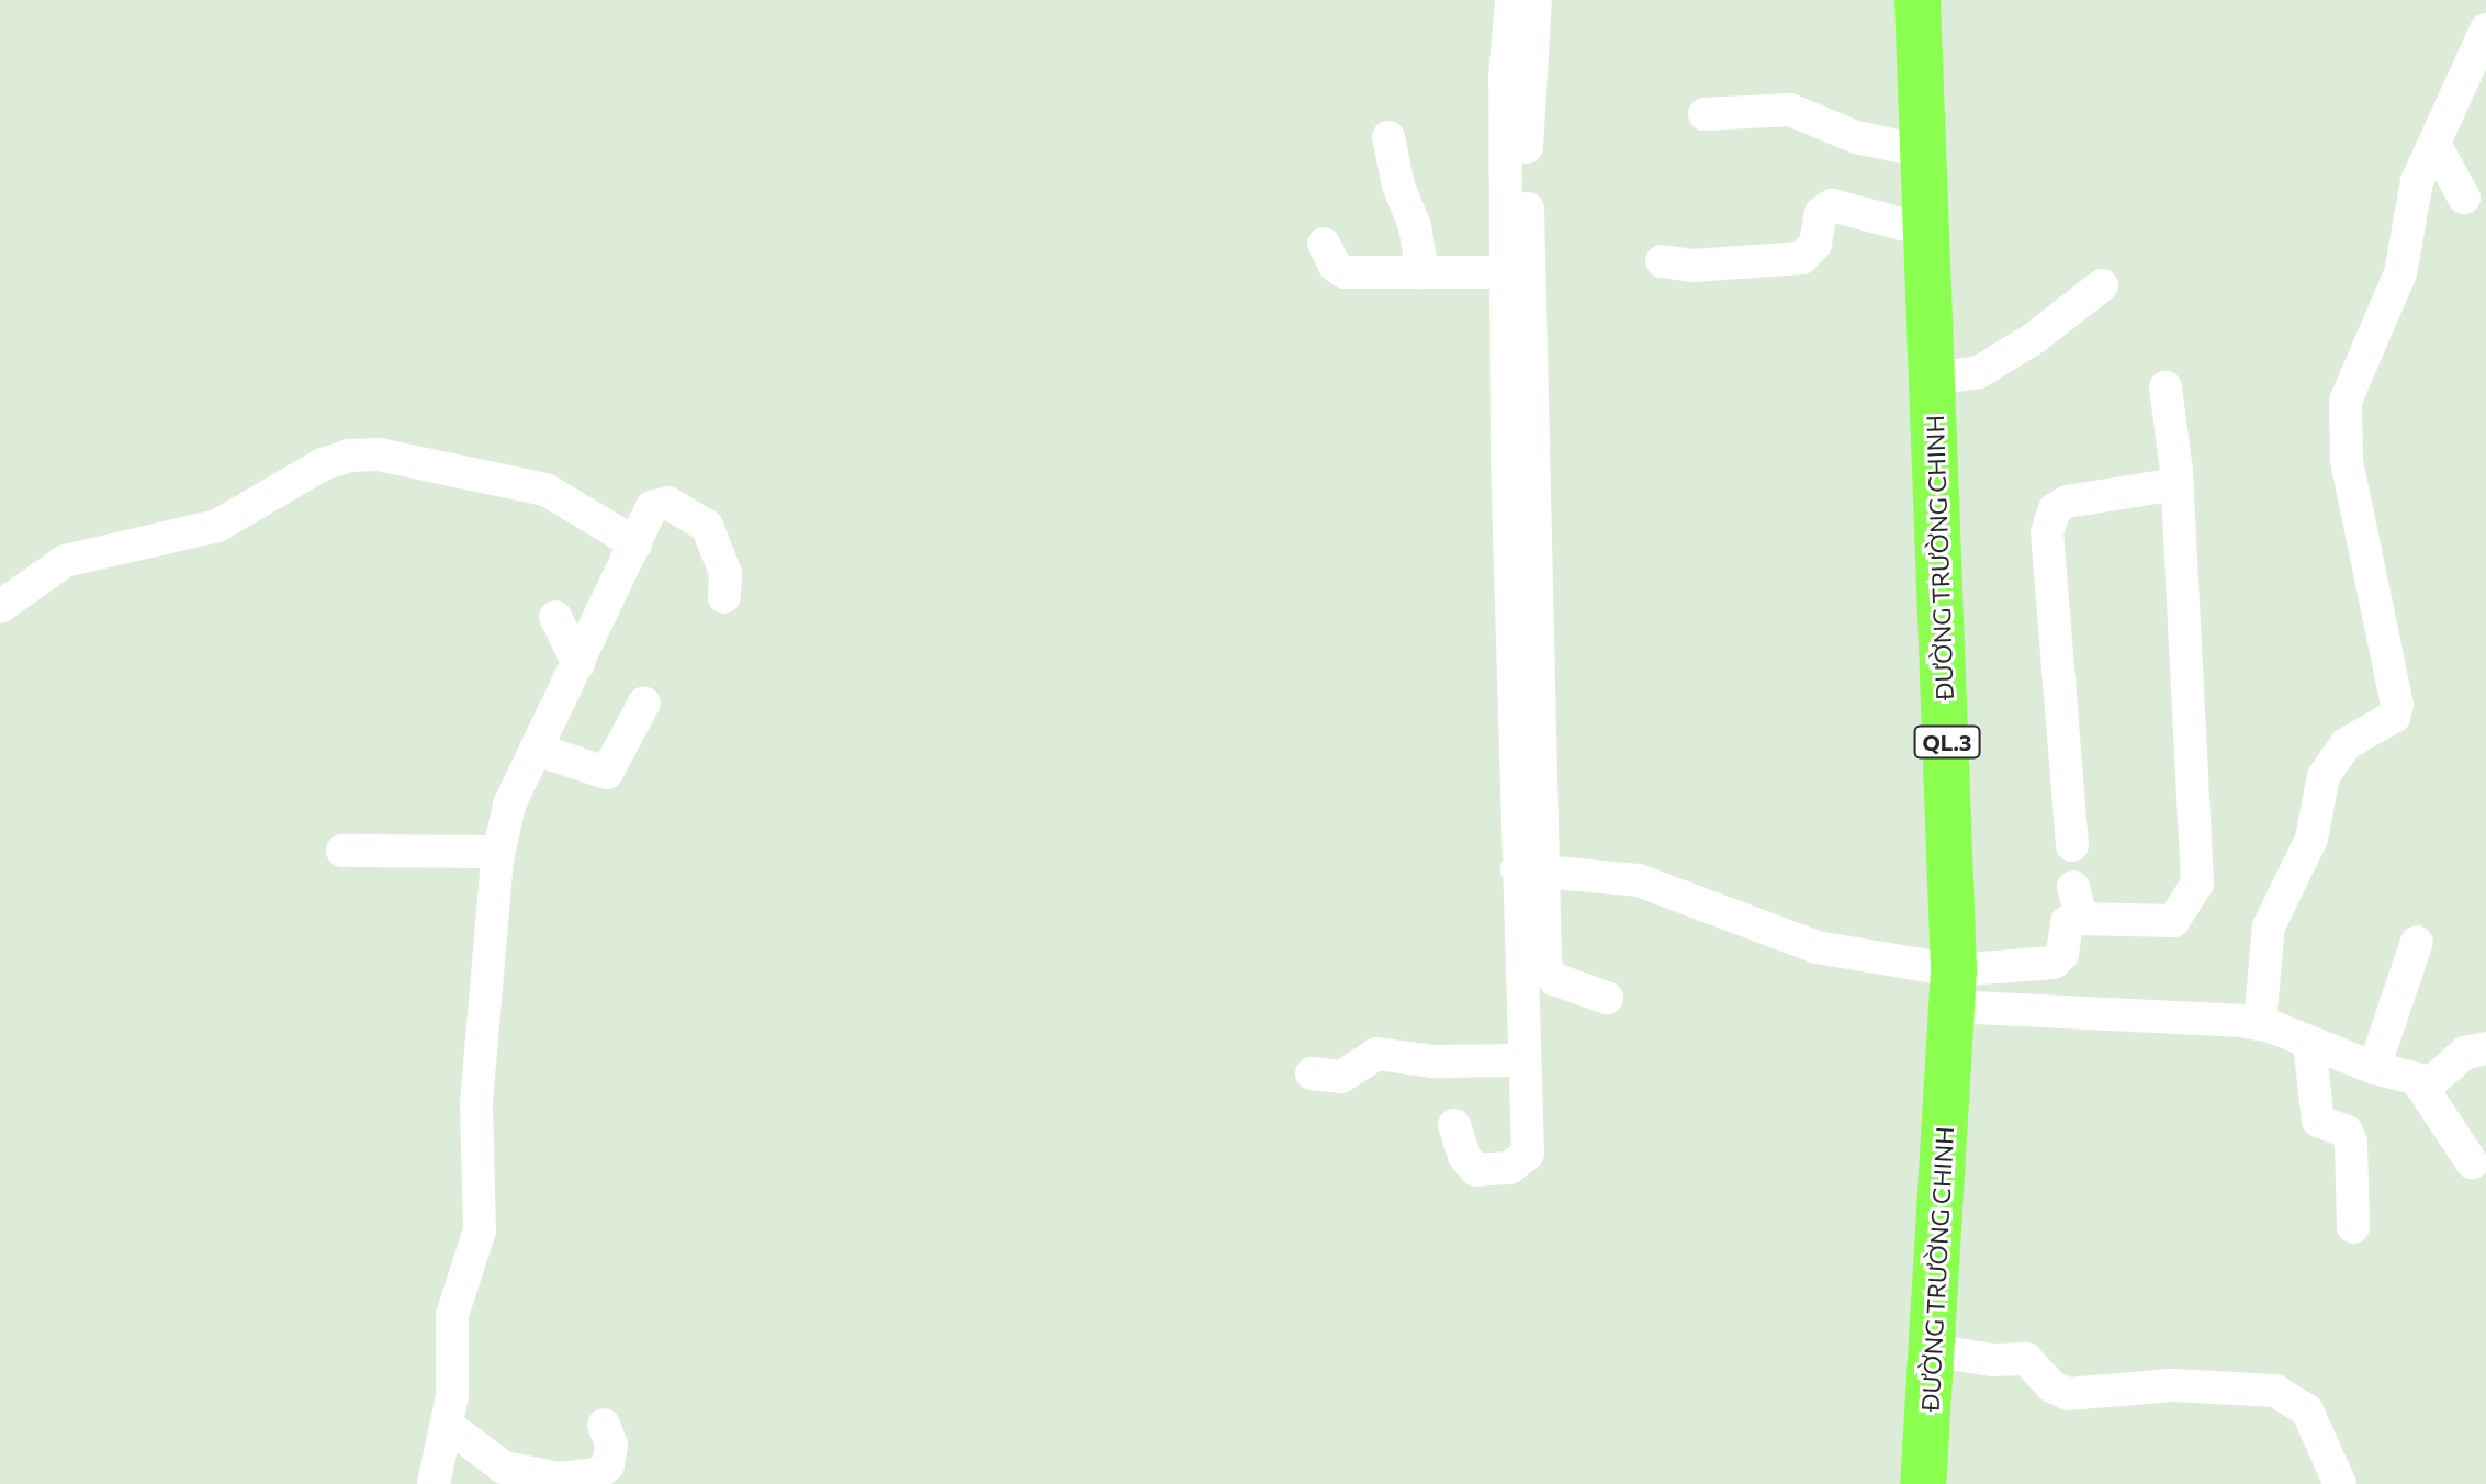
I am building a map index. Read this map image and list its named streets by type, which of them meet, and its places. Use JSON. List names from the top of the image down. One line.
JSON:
{"streets":{"highway":["ĐƯỜNG TRƯỜNG CHINH","QL.3"]}}
